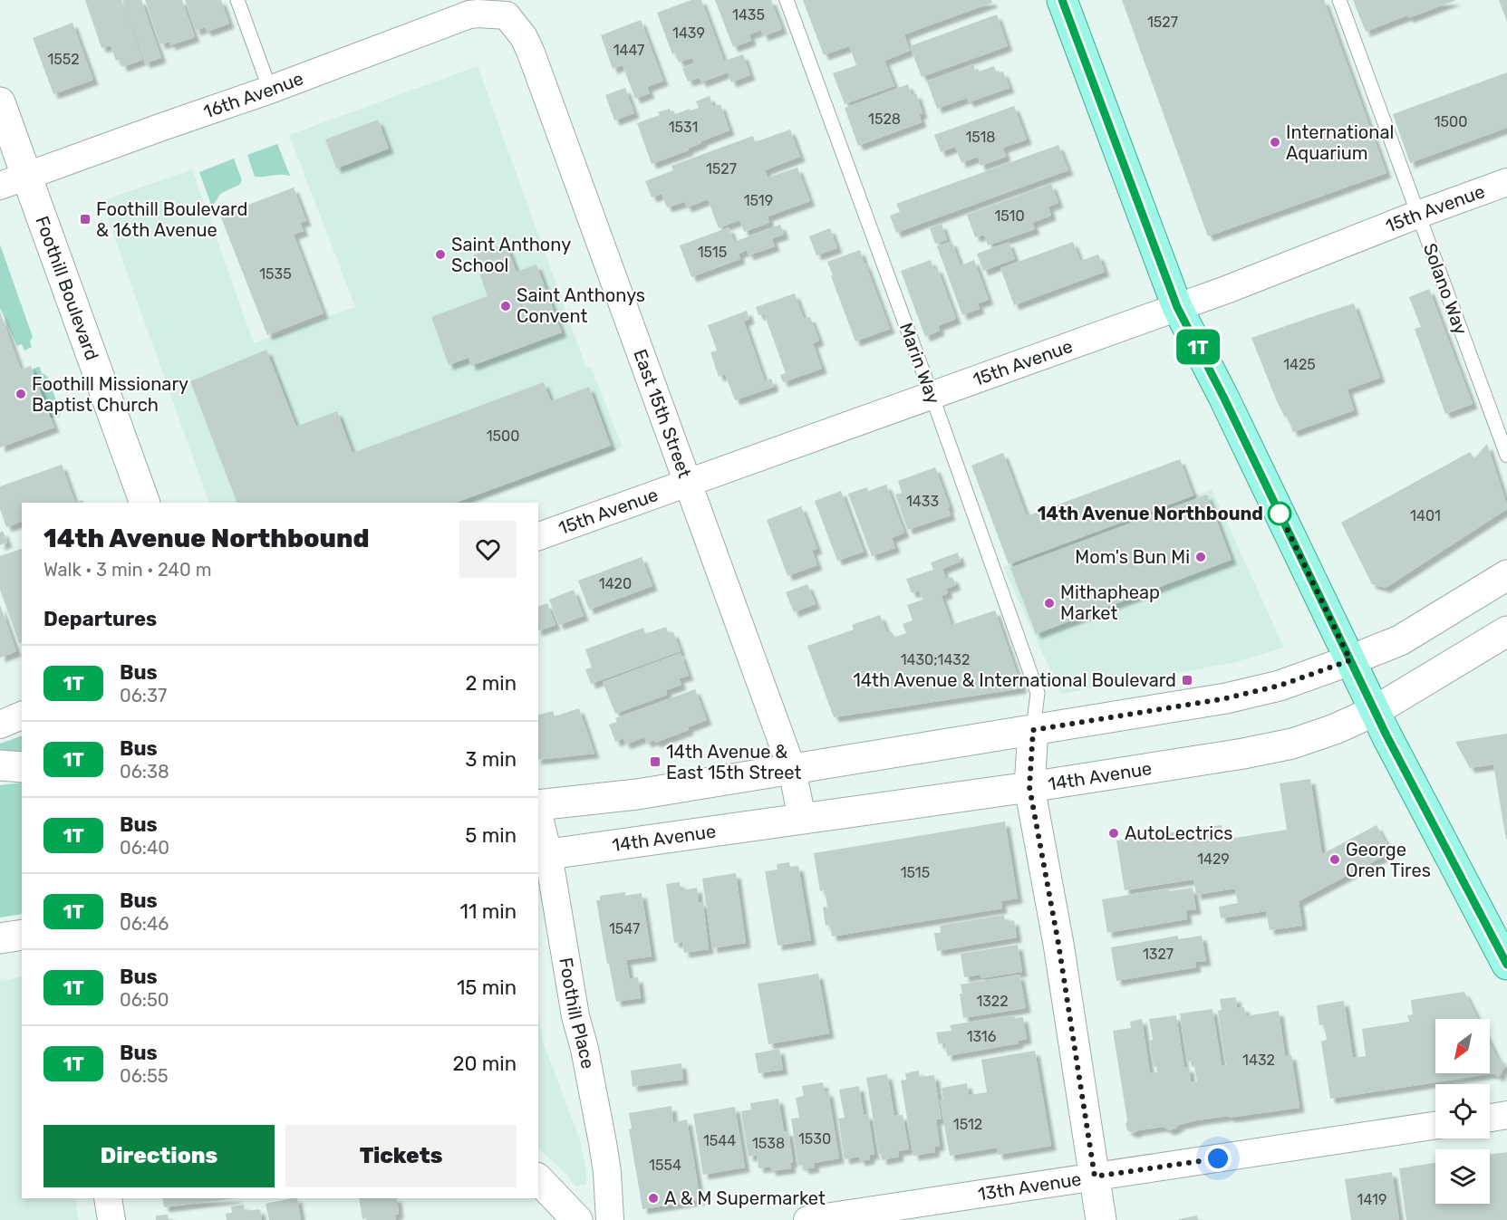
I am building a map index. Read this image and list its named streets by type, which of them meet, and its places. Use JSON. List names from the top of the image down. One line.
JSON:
{"streets":{"main road":["Foothill Boulevard","14th Avenue"],"street":["16th Avenue","15th Avenue","East 15th Street","Foothill Place","13th Avenue"],"lane":["Solano Way","Marin Way"]},"crossings":[["16th Avenue","Foothill Boulevard"],["16th Avenue","East 15th Street"],["15th Avenue","Solano Way"],["15th Avenue","Marin Way"],["15th Avenue","East 15th Street"],["East 15th Street","14th Avenue"],["14th Avenue","Foothill Place"]],"places":{"other":["International Aquarium","Saint Anthony School","Saint Anthonys Convent","Foothill Missionary Baptist Church","14th Avenue Northbound","Mom's Bun Mi","Mithapheap Market","AutoLectrics","George Oren Tires","A & M Supermarket"],"transit":["Foothill Boulevard & 16th Avenue","14th Avenue & International Boulevard","14th Avenue & East 15th Street"]},"lines":["bus line 1T"],"house_numbers":["1435","1527","1439","1447","1552","1528","1500","1531","1518","1527","1519","1510","1515","1535","1425","1500","1433","1401","1420","1430;1432","1429","1515","1547","1327","1322","1316","1432","1512","1530","1544","1538","1554","1419"],"north":"bottom left","page":{"on_map":"1T","heading":[["14th Avenue Northbound","Walk · 3 min · 240 m"],"Departures"],"list":[{"mark":"1T","name":"Bus","note":"06:37","value":"2 min"},{"mark":"1T","name":"Bus","note":"06:38","value":"3 min"},{"mark":"1T","name":"Bus","note":"06:40","value":"5 min"},{"mark":"1T","name":"Bus","note":"06:46","value":"11 min"},{"mark":"1T","name":"Bus","note":"06:50","value":"15 min"},{"mark":"1T","name":"Bus","note":"06:55","value":"20 min"}],"buttons":["Directions","Tickets"]}}
